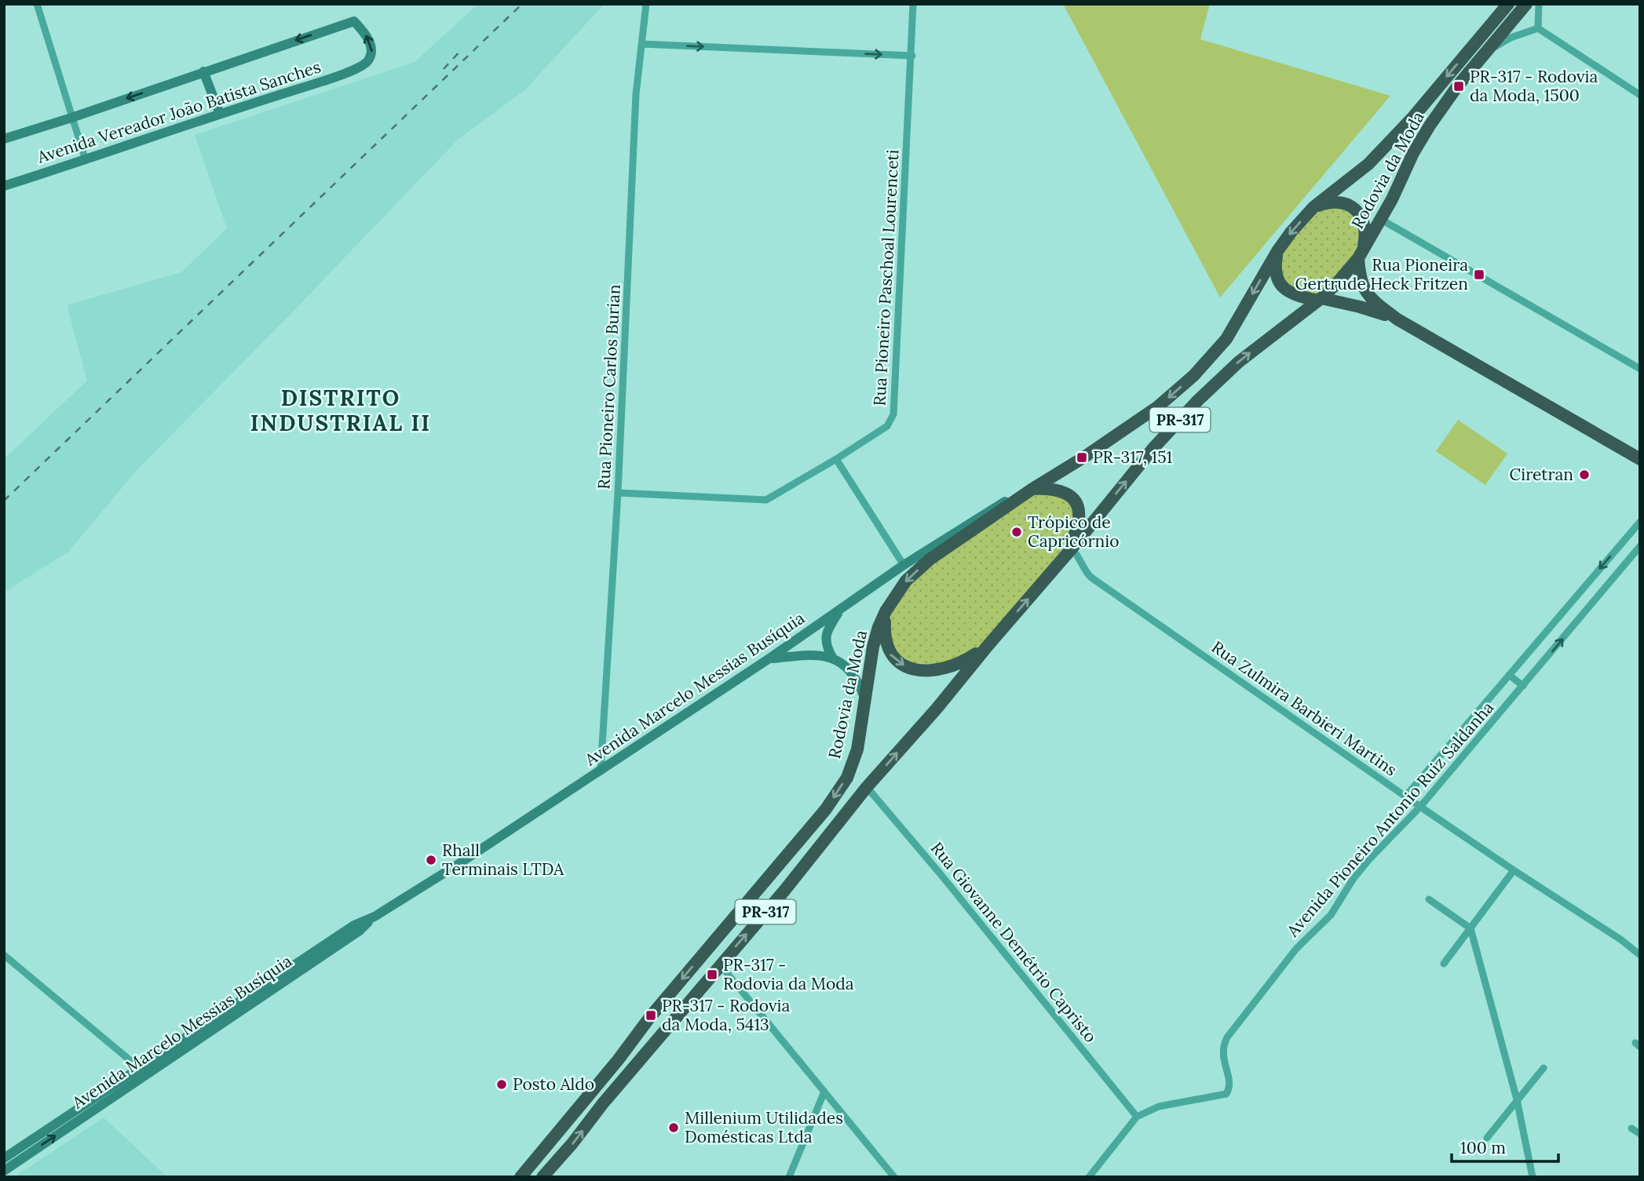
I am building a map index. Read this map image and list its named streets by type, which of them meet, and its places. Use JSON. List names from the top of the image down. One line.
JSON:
{"streets":{"highway":["Rodovia da Moda","PR-317"],"street":["Avenida Vereador João Batista Sanches","Rua Pioneiro Paschoal Lourenceti","Rua Pioneiro Carlos Burian","Avenida Marcelo Messias Busíquia","Rua Zulmira Barbieri Martins","Avenida Pioneiro Antonio Ruiz Saldanha","Rua Giovanne Demétrio Capristo"]},"crossings":[["Rodovia da Moda","PR-317"],["Rodovia da Moda","Avenida Marcelo Messias Busíquia"],["Rua Pioneiro Paschoal Lourenceti","Rua Pioneiro Carlos Burian"],["Rua Pioneiro Carlos Burian","Avenida Marcelo Messias Busíquia"],["PR-317","Rua Zulmira Barbieri Martins"],["PR-317","Rua Giovanne Demétrio Capristo"],["Rua Zulmira Barbieri Martins","Avenida Pioneiro Antonio Ruiz Saldanha"],["Avenida Pioneiro Antonio Ruiz Saldanha","Rua Giovanne Demétrio Capristo"]],"districts":["DISTRITO INDUSTRIAL II"],"places":{"transit":["PR-317 - Rodovia da Moda, 1500","Rua Pioneira Gertrude Heck Fritzen","PR-317, 151","PR-317 - Rodovia da Moda","PR-317 - Rodovia da Moda, 5413"],"other":["Ciretran","Trópico de Capricórnio","Rhall Terminais LTDA","Posto Aldo","Millenium Utilidades Domésticas Ltda"]},"scale_bar":"100 m"}
